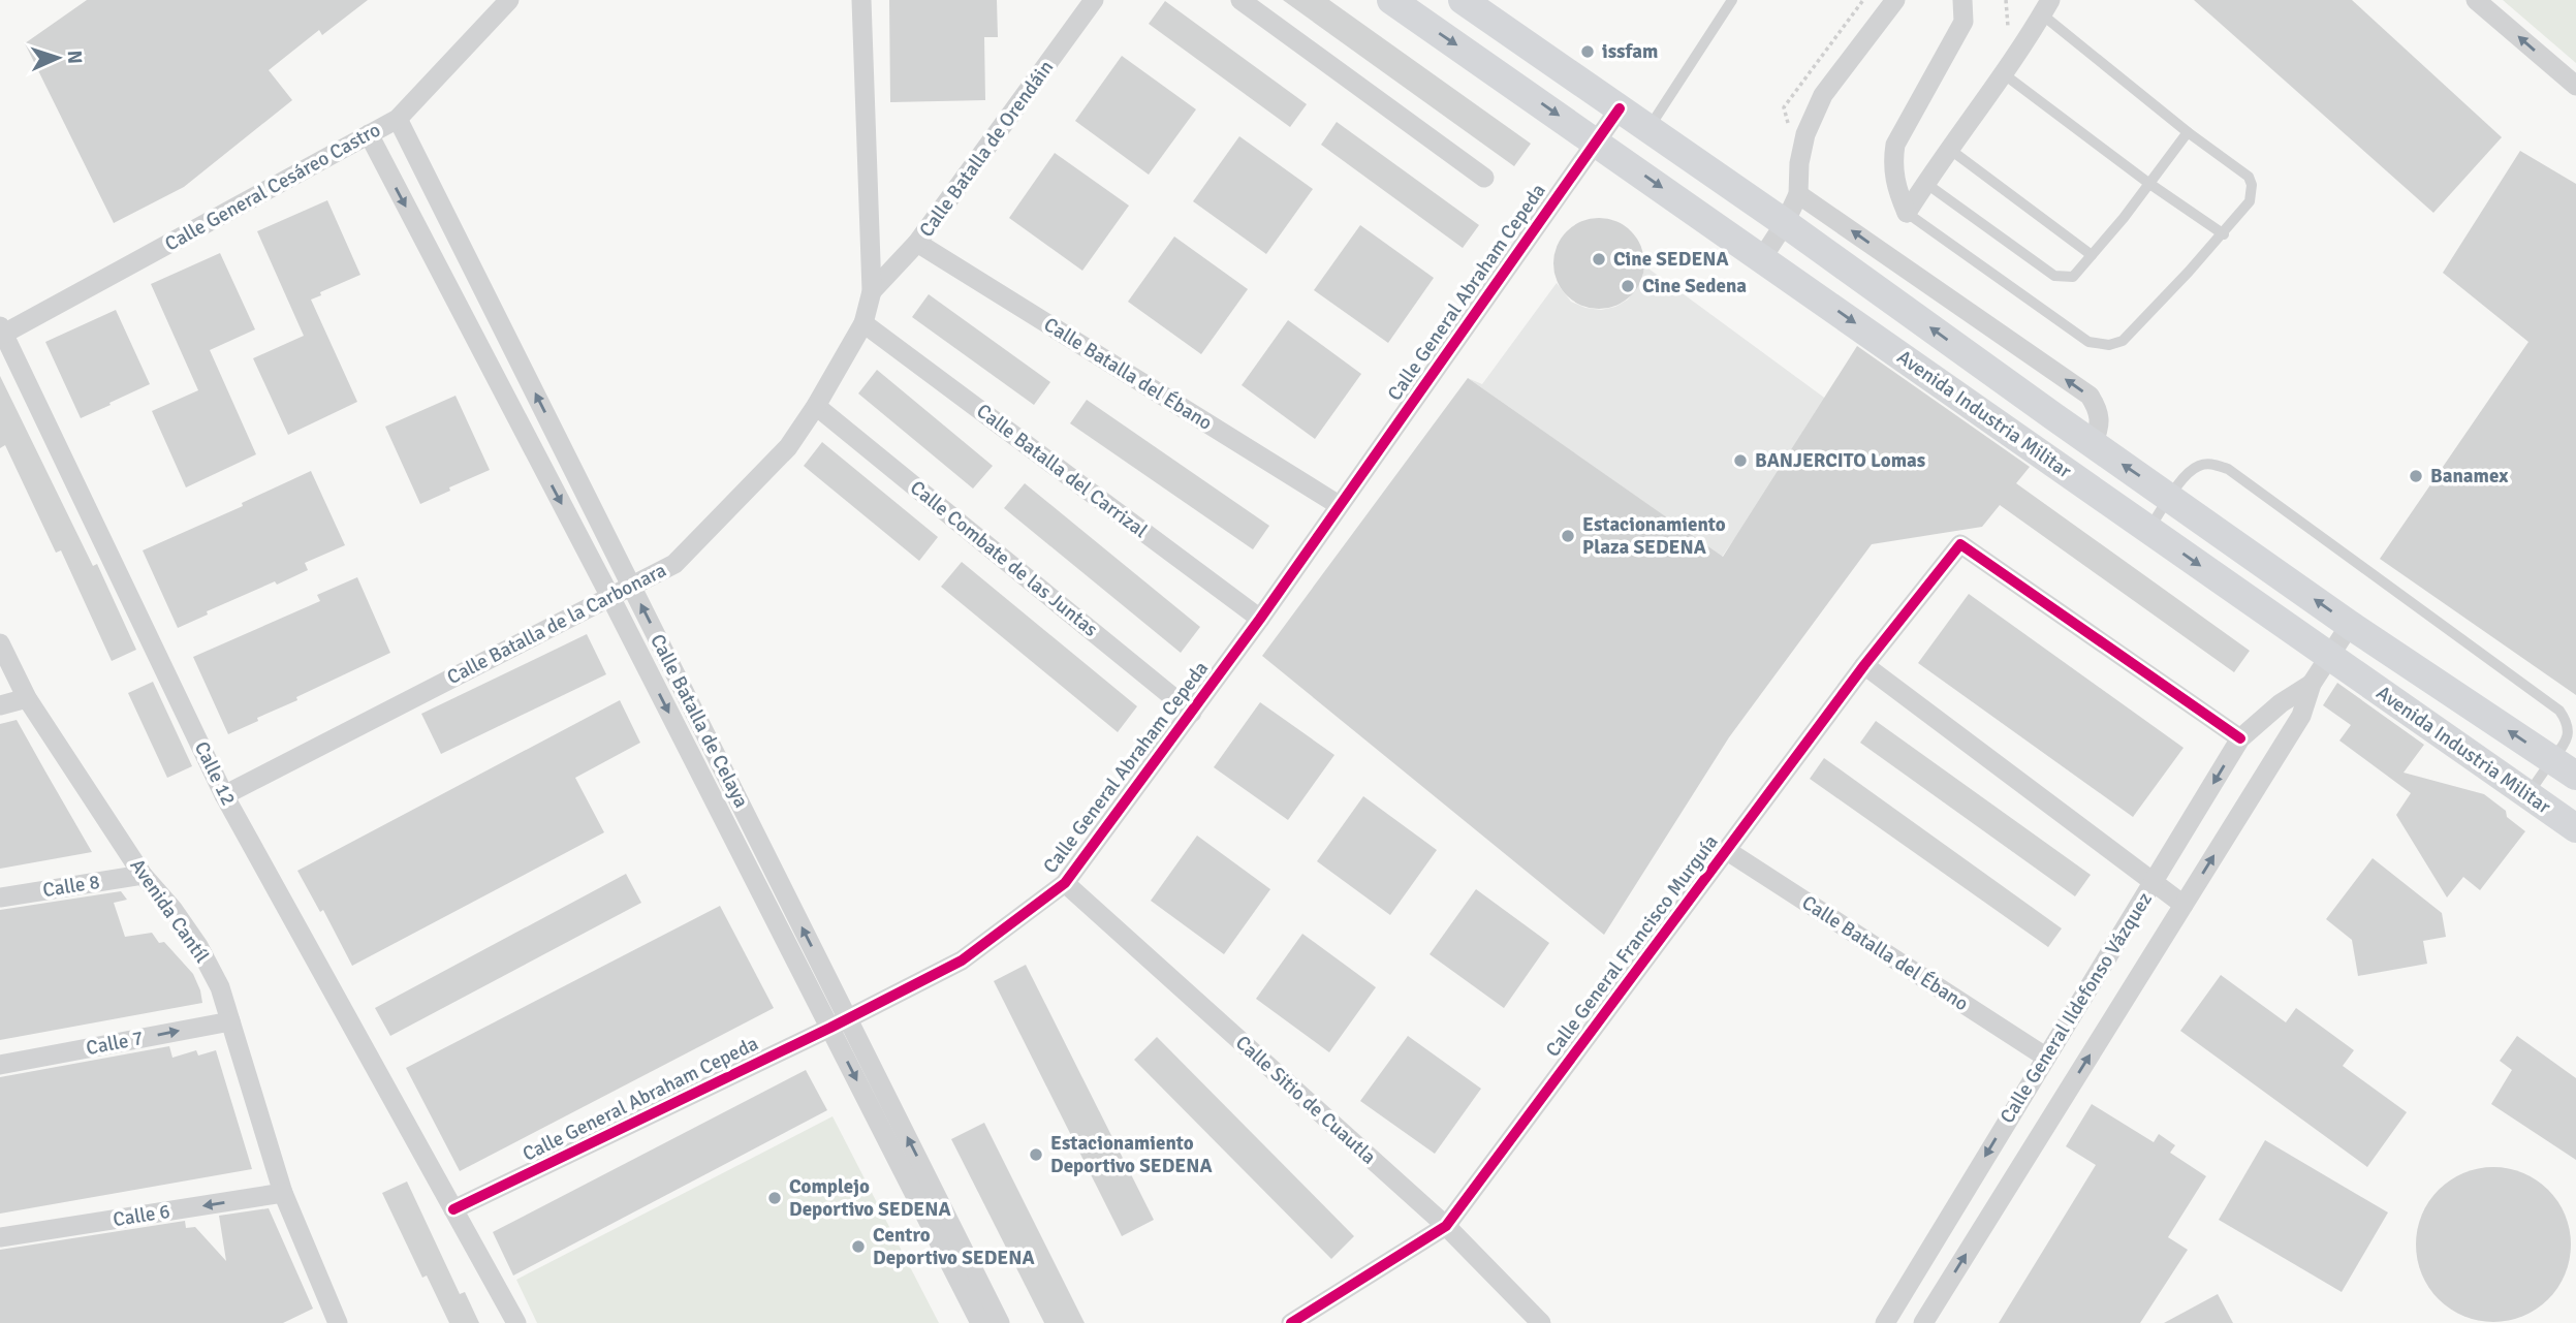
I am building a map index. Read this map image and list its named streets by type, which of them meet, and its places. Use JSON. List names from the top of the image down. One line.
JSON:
{"streets":{"main road":["Avenida Industria Militar"],"street":["Calle Batalla de Orendáin","Calle General Cesáreo Castro","Calle General Abraham Cepeda","Calle Batalla del Ébano","Calle Batalla del Carrizal","Calle Combate de las Juntas","Calle Batalla de la Carbonara","Calle Batalla de Celaya","Calle 12","Calle 8","Avenida Cantíl","Calle General Francisco Murguía","Calle General Ildefonso Vázquez","Calle 7","Calle Sitio de Cuautla","Calle 6"]},"crossings":[["Calle Batalla de Orendáin","Calle Batalla del Ébano"],["Calle Batalla de Orendáin","Calle Batalla de la Carbonara"],["Calle General Cesáreo Castro","Calle Batalla de Celaya"],["Calle General Cesáreo Castro","Calle 12"],["Calle General Abraham Cepeda","Calle Batalla del Ébano"],["Calle General Abraham Cepeda","Avenida Industria Militar"],["Calle General Abraham Cepeda","Calle Batalla del Carrizal"],["Calle General Abraham Cepeda","Calle Combate de las Juntas"],["Calle General Abraham Cepeda","Calle Batalla de Celaya"],["Calle General Abraham Cepeda","Calle 12"],["Calle General Abraham Cepeda","Calle Sitio de Cuautla"],["Calle Batalla del Ébano","Calle General Francisco Murguía"],["Calle Batalla del Ébano","Calle General Ildefonso Vázquez"],["Avenida Industria Militar","Calle General Ildefonso Vázquez"],["Calle Batalla del Carrizal","Calle Batalla de la Carbonara"],["Calle Combate de las Juntas","Calle Batalla de la Carbonara"],["Calle Batalla de la Carbonara","Calle Batalla de Celaya"],["Calle Batalla de la Carbonara","Calle 12"],["Calle 8","Avenida Cantíl"],["Avenida Cantíl","Calle 7"],["Avenida Cantíl","Calle 6"],["Calle General Francisco Murguía","Calle General Ildefonso Vázquez"],["Calle General Francisco Murguía","Calle Sitio de Cuautla"]],"one_way":["Calle 7","Calle 6"],"places":["issfam","Cine SEDENA","Cine Sedena","BANJERCITO Lomas","Banamex","Estacionamiento Plaza SEDENA","Estacionamiento Deportivo SEDENA","Complejo Deportivo SEDENA","Centro Deportivo SEDENA"],"north":"right"}
